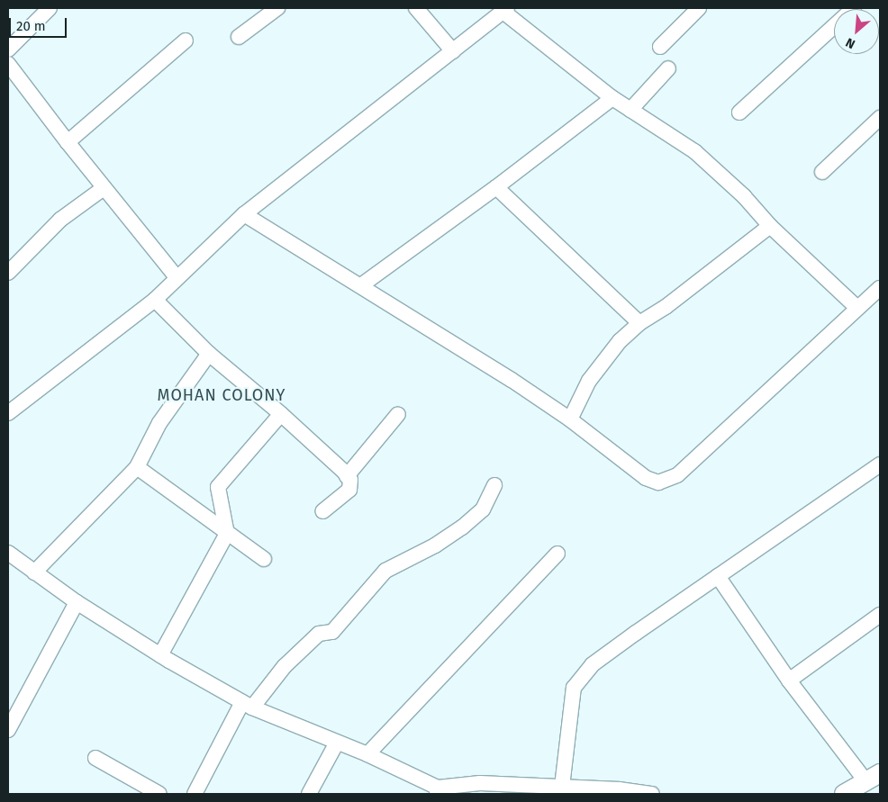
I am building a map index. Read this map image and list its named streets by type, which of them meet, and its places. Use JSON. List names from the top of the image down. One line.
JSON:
{"districts":["MOHAN COLONY"],"scale_bar":"20 m","north":"bottom left"}
